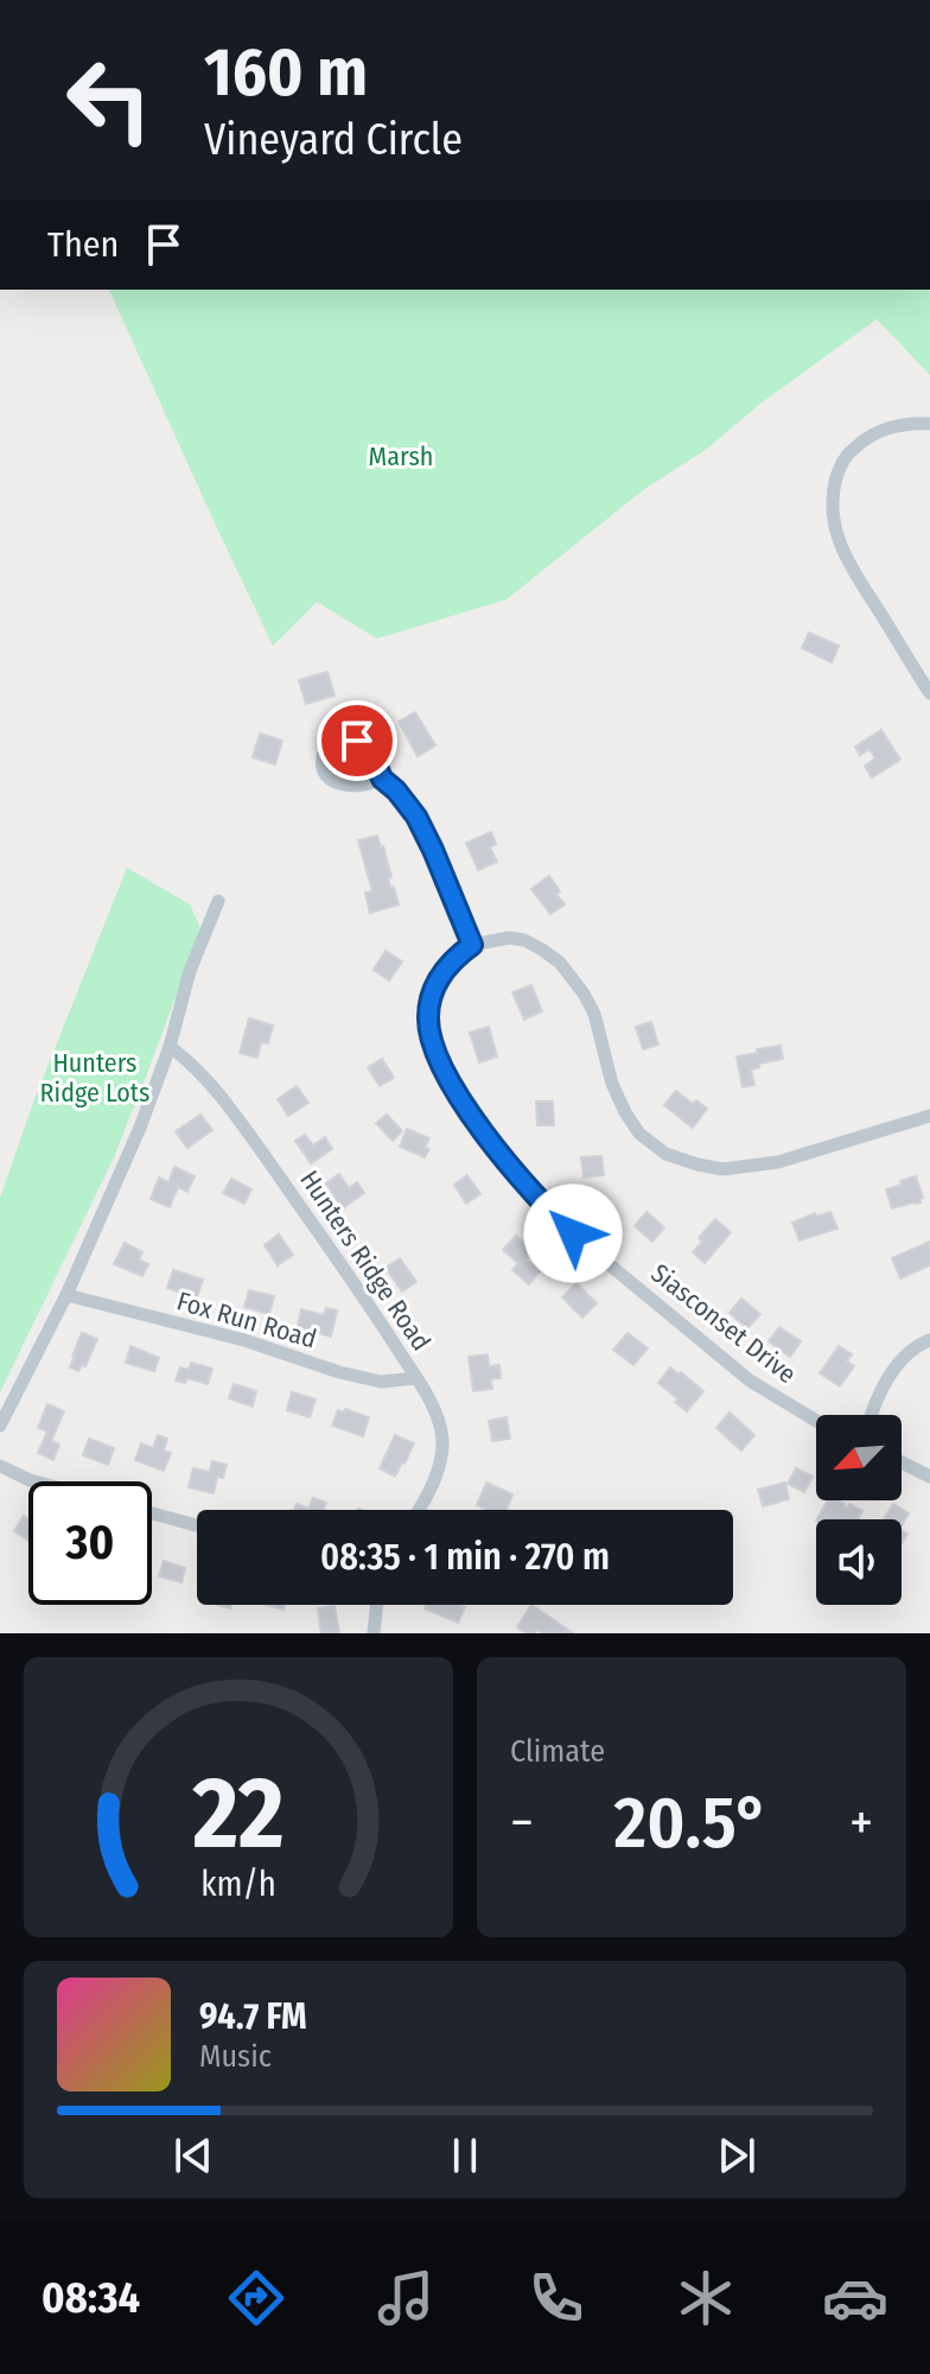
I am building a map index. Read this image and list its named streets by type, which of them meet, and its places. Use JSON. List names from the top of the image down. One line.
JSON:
{"streets":{"street":["Hunters Ridge Road","Fox Run Road","Siasconset Drive"]},"crossings":[["Hunters Ridge Road","Fox Run Road"]],"parks":["Marsh","Hunters Ridge Lots"],"north":"bottom left","page":{"turn":["160 m","Vineyard Circle"],"then":"Then","limit":"30","trip":"08:35 · 1 min · 270 m","tile":"Climate","heat":["−","20.5°","+"],"song":["94.7 FM","Music"],"tabs":"08:34","gauge":["22","km/h"]}}
